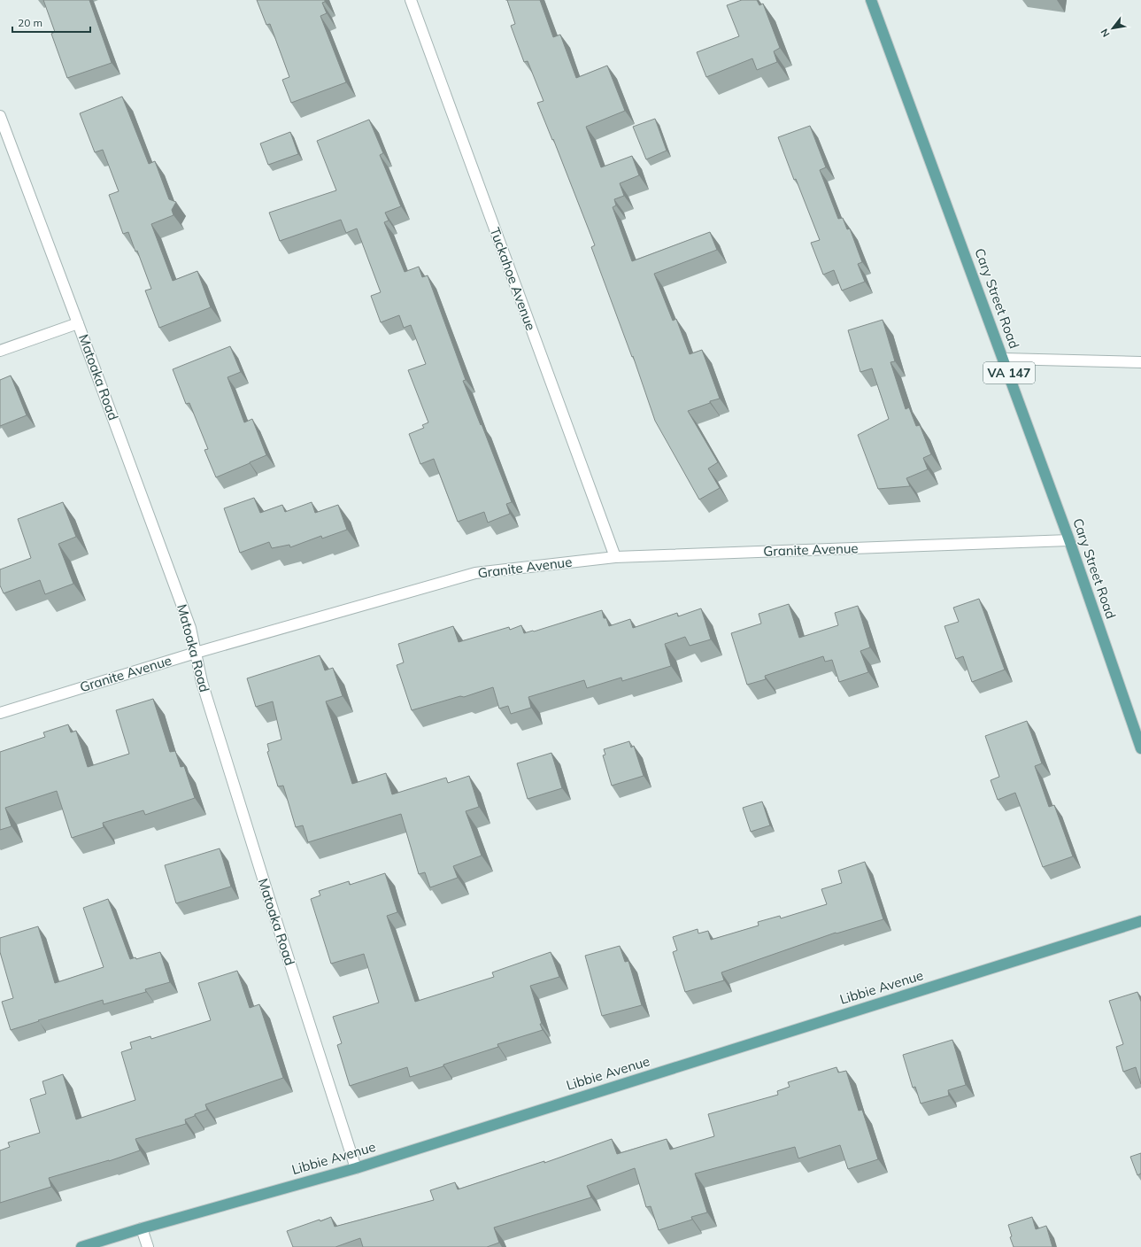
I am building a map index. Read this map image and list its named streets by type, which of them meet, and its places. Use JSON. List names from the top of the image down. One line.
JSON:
{"streets":{"main road":["Cary Street Road","VA 147","Libbie Avenue"],"street":["Tuckahoe Avenue","Matoaka Road","Granite Avenue"]},"crossings":[["Tuckahoe Avenue","Granite Avenue"],["Cary Street Road","Granite Avenue"],["Matoaka Road","Granite Avenue"],["Matoaka Road","Libbie Avenue"]],"scale_bar":"20 m","north":"bottom left"}
